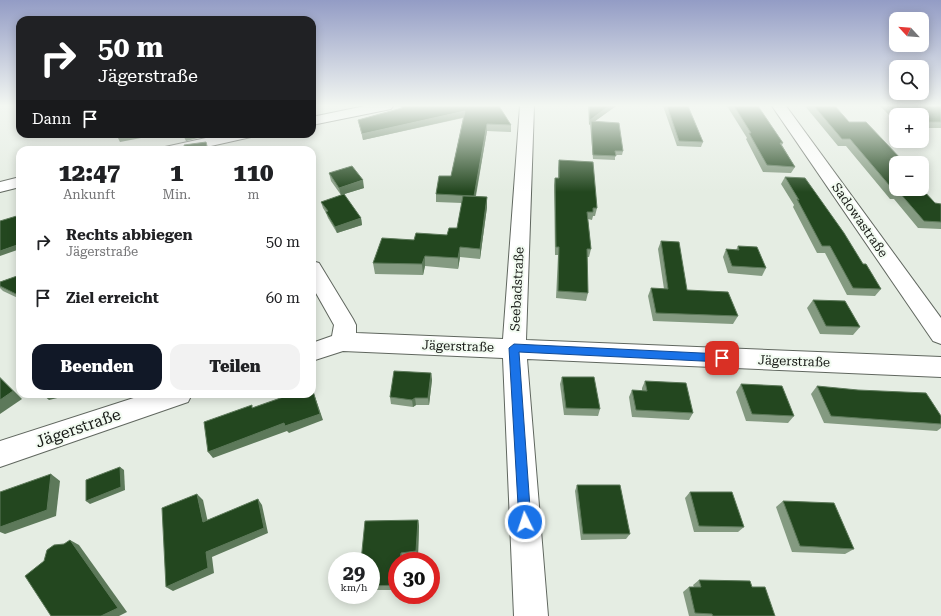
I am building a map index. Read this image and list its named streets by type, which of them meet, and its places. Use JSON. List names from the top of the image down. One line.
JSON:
{"streets":{"street":["Sadowastraße","Seebadstraße","Jägerstraße"]},"crossings":[["Seebadstraße","Jägerstraße"]],"north":"top left","page":{"map_buttons":["+","−"],"turn":["50 m","Jägerstraße"],"then":"Dann","eta":["12:47","Ankunft","1","Min.","110","m"],"list":[{"name":"Rechts abbiegen","note":"Jägerstraße","value":"50 m"},{"name":"Ziel erreicht","value":"60 m"}],"buttons":["Beenden","Teilen"],"speed":"29 km/h","limit":"30"}}
